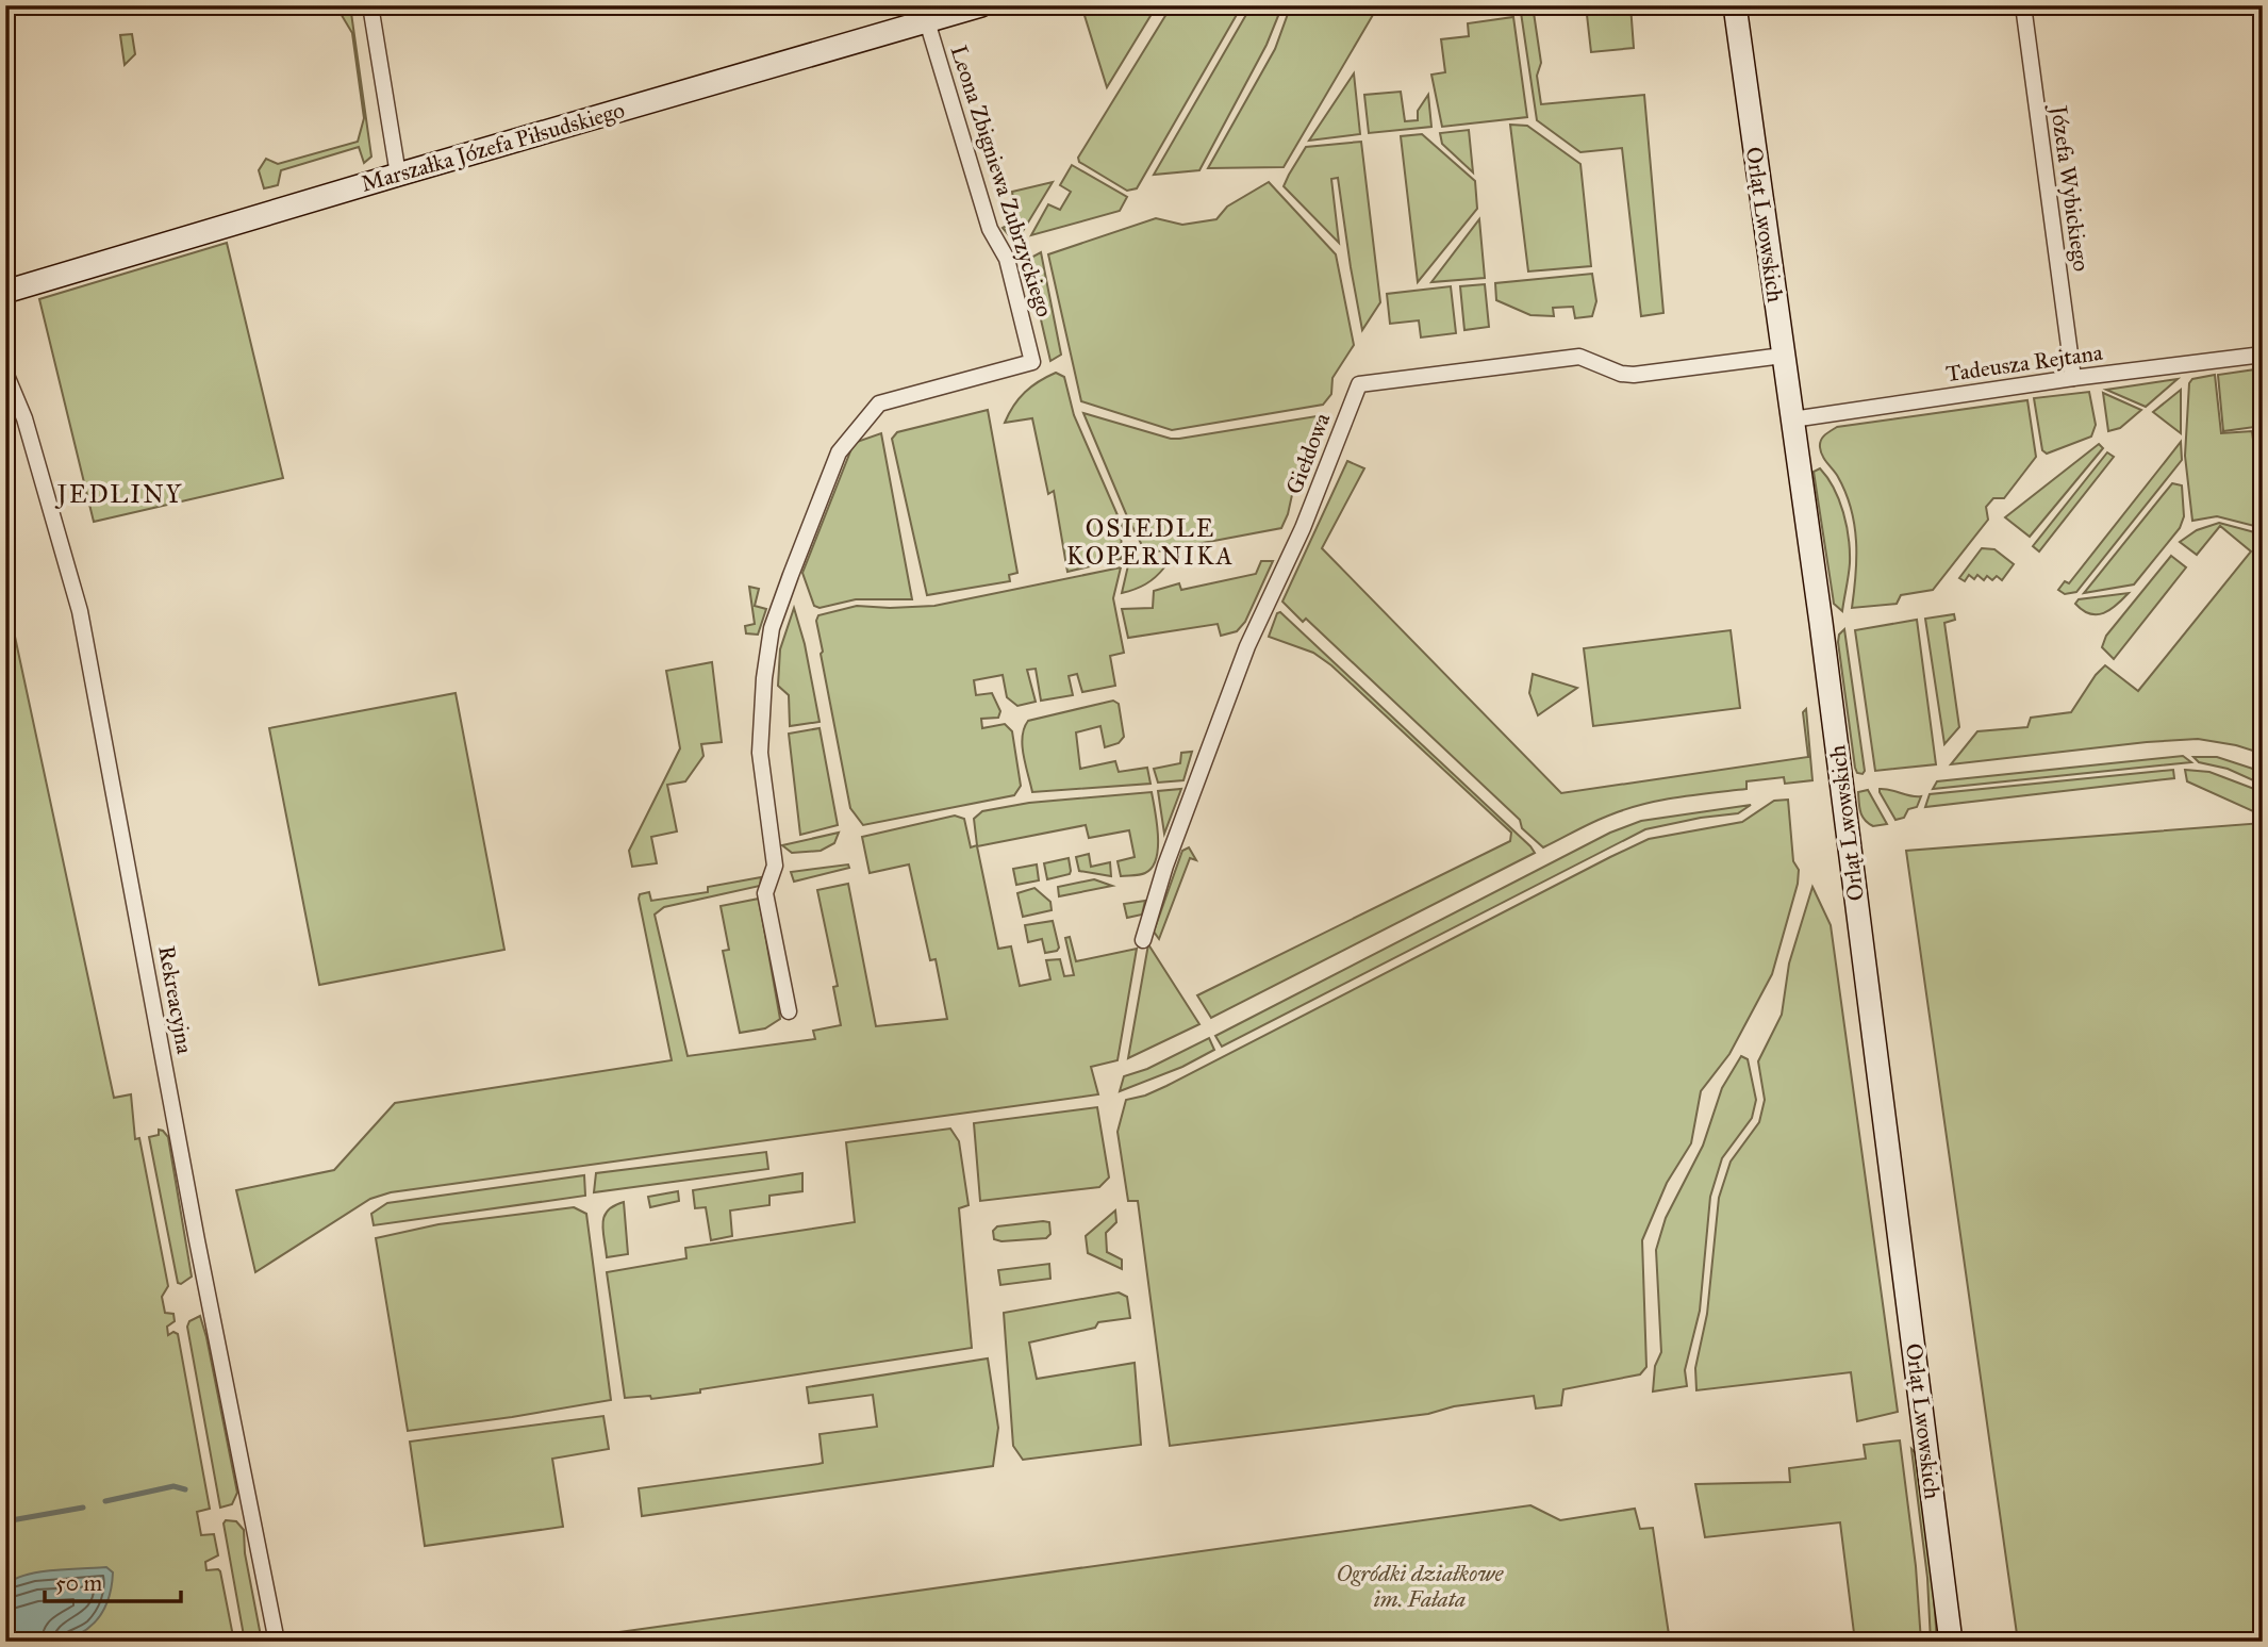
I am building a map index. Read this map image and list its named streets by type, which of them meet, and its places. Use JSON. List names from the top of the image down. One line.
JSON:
{"streets":{"main road":["Marszałka Józefa Piłsudskiego","Orląt Lwowskich"],"street":["Leona Zbigniewa Zubrzyckiego","Józefa Wybickiego","Tadeusza Rejtana","Giełdowa","Rekreacyjna"]},"crossings":[["Marszałka Józefa Piłsudskiego","Leona Zbigniewa Zubrzyckiego"],["Józefa Wybickiego","Tadeusza Rejtana"],["Orląt Lwowskich","Tadeusza Rejtana"],["Orląt Lwowskich","Giełdowa"]],"districts":["JEDLINY","OSIEDLE KOPERNIKA"],"parks":["Ogródki działkowe im. Fałata"],"scale_bar":"50 m"}
